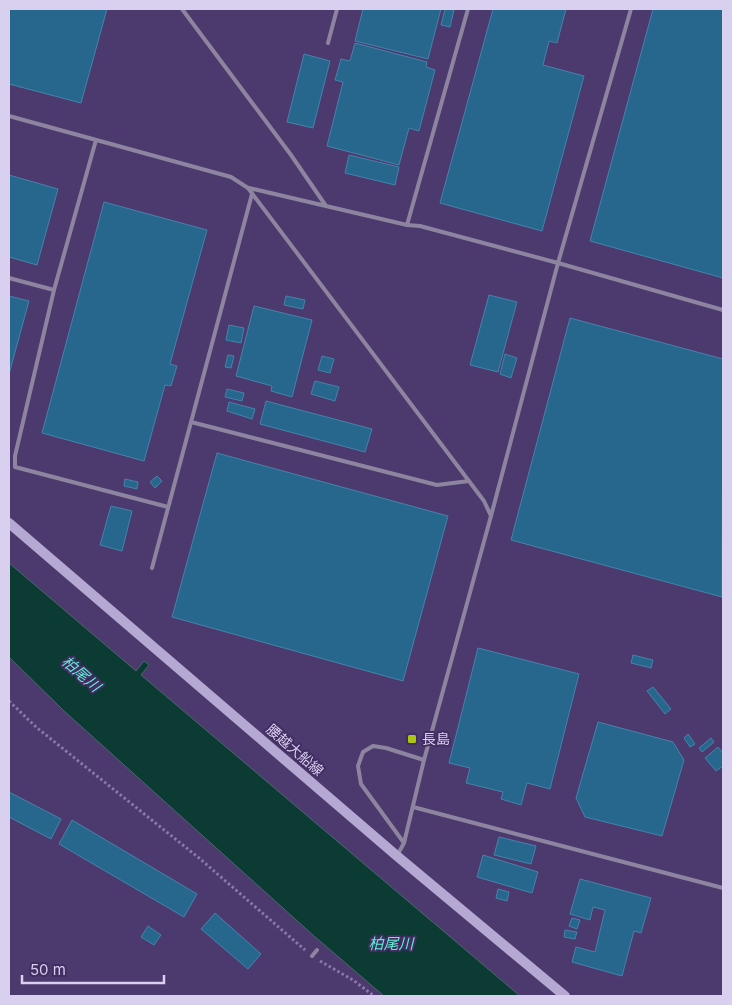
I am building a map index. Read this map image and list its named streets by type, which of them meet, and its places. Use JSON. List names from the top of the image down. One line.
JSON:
{"streets":{"main road":["腰越大船線"]},"water":["柏尾川"],"places":{"transit":["長島"]},"scale_bar":"50 m"}
